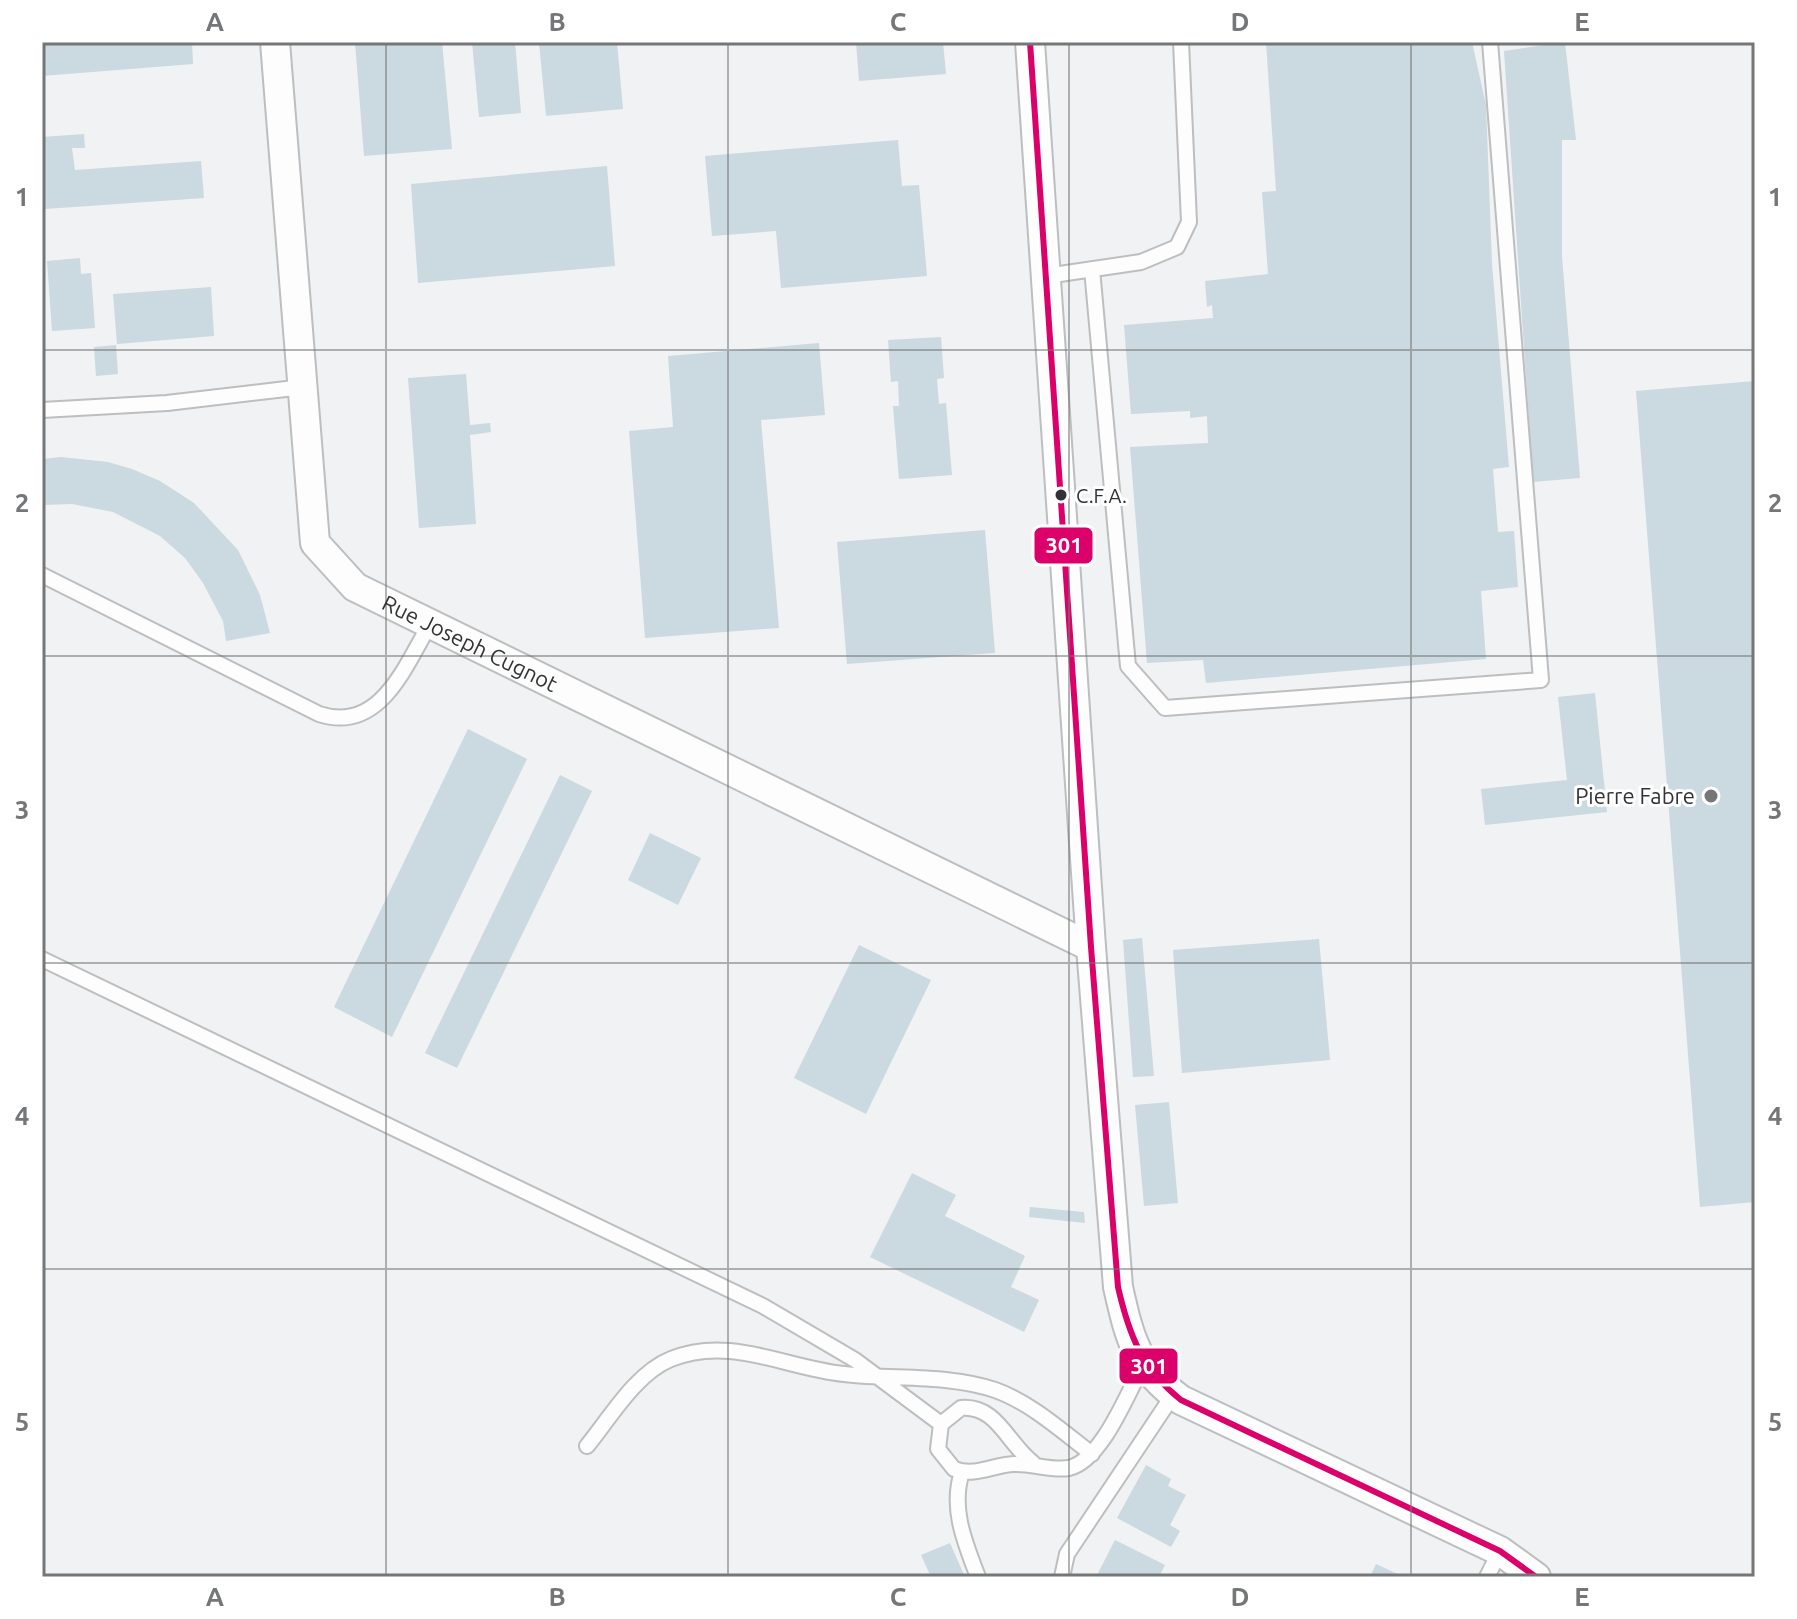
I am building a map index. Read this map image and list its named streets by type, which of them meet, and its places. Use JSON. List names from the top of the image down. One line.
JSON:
{"streets":{"street":["Rue Joseph Cugnot"]},"places":["C.F.A.","Pierre Fabre"],"lines":["transit line 301"],"grid":{"columns":["A","B","C","D","E"],"rows":["1","2","3","4","5"]}}
